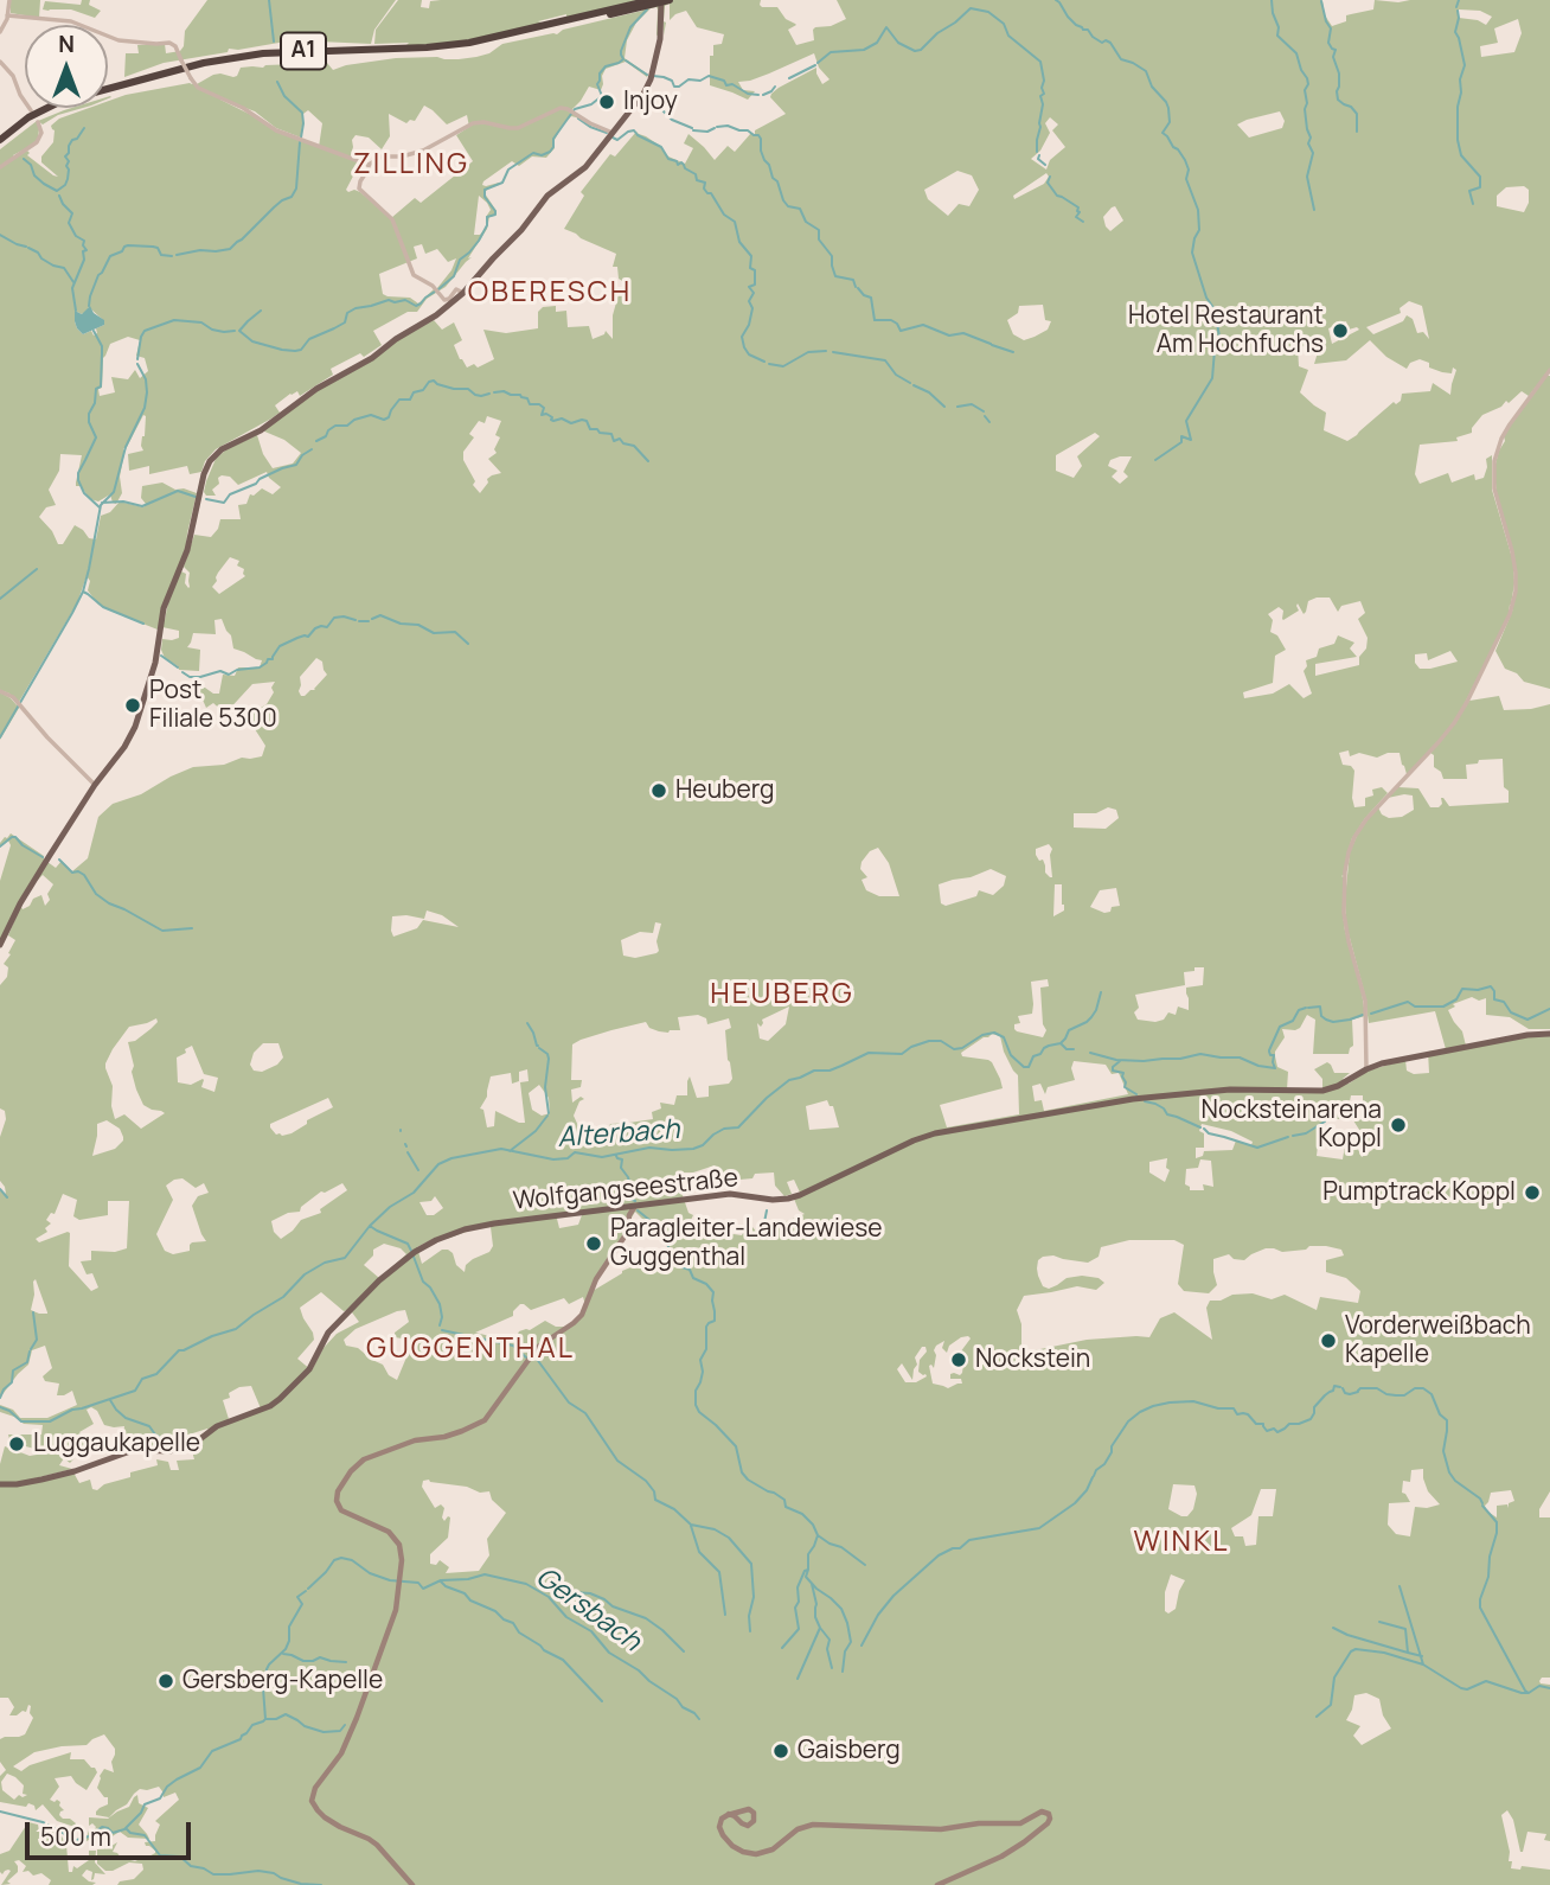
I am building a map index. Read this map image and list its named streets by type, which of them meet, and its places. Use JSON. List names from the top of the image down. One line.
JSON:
{"streets":{"highway":["A1"],"main road":["Wolfgangseestraße"]},"districts":["ZILLING","OBERESCH","HEUBERG","GUGGENTHAL","WINKL"],"water":["Alterbach","Gersbach"],"places":["Injoy","Hotel Restaurant Am Hochfuchs","Post Filiale 5300","Heuberg","Nocksteinarena Koppl","Pumptrack Koppl","Paragleiter-Landewiese Guggenthal","Vorderweißbach Kapelle","Nockstein","Luggaukapelle","Gersberg-Kapelle","Gaisberg"],"scale_bar":"500 m","north":"top"}
